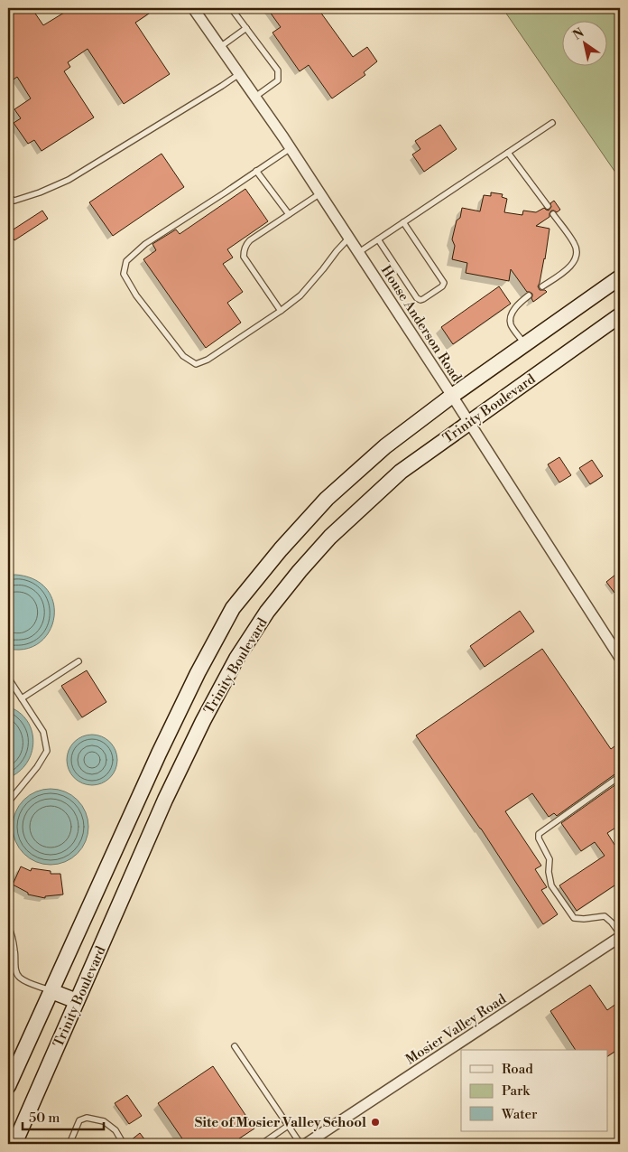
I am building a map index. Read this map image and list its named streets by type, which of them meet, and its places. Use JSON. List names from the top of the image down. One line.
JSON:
{"streets":{"main road":["Trinity Boulevard"],"street":["House Anderson Road","Mosier Valley Road"]},"crossings":[["House Anderson Road","Trinity Boulevard"]],"places":["Site of Mosier Valley School"],"legend":["Road","Park","Water"],"scale_bar":"50 m","north":"top left"}
